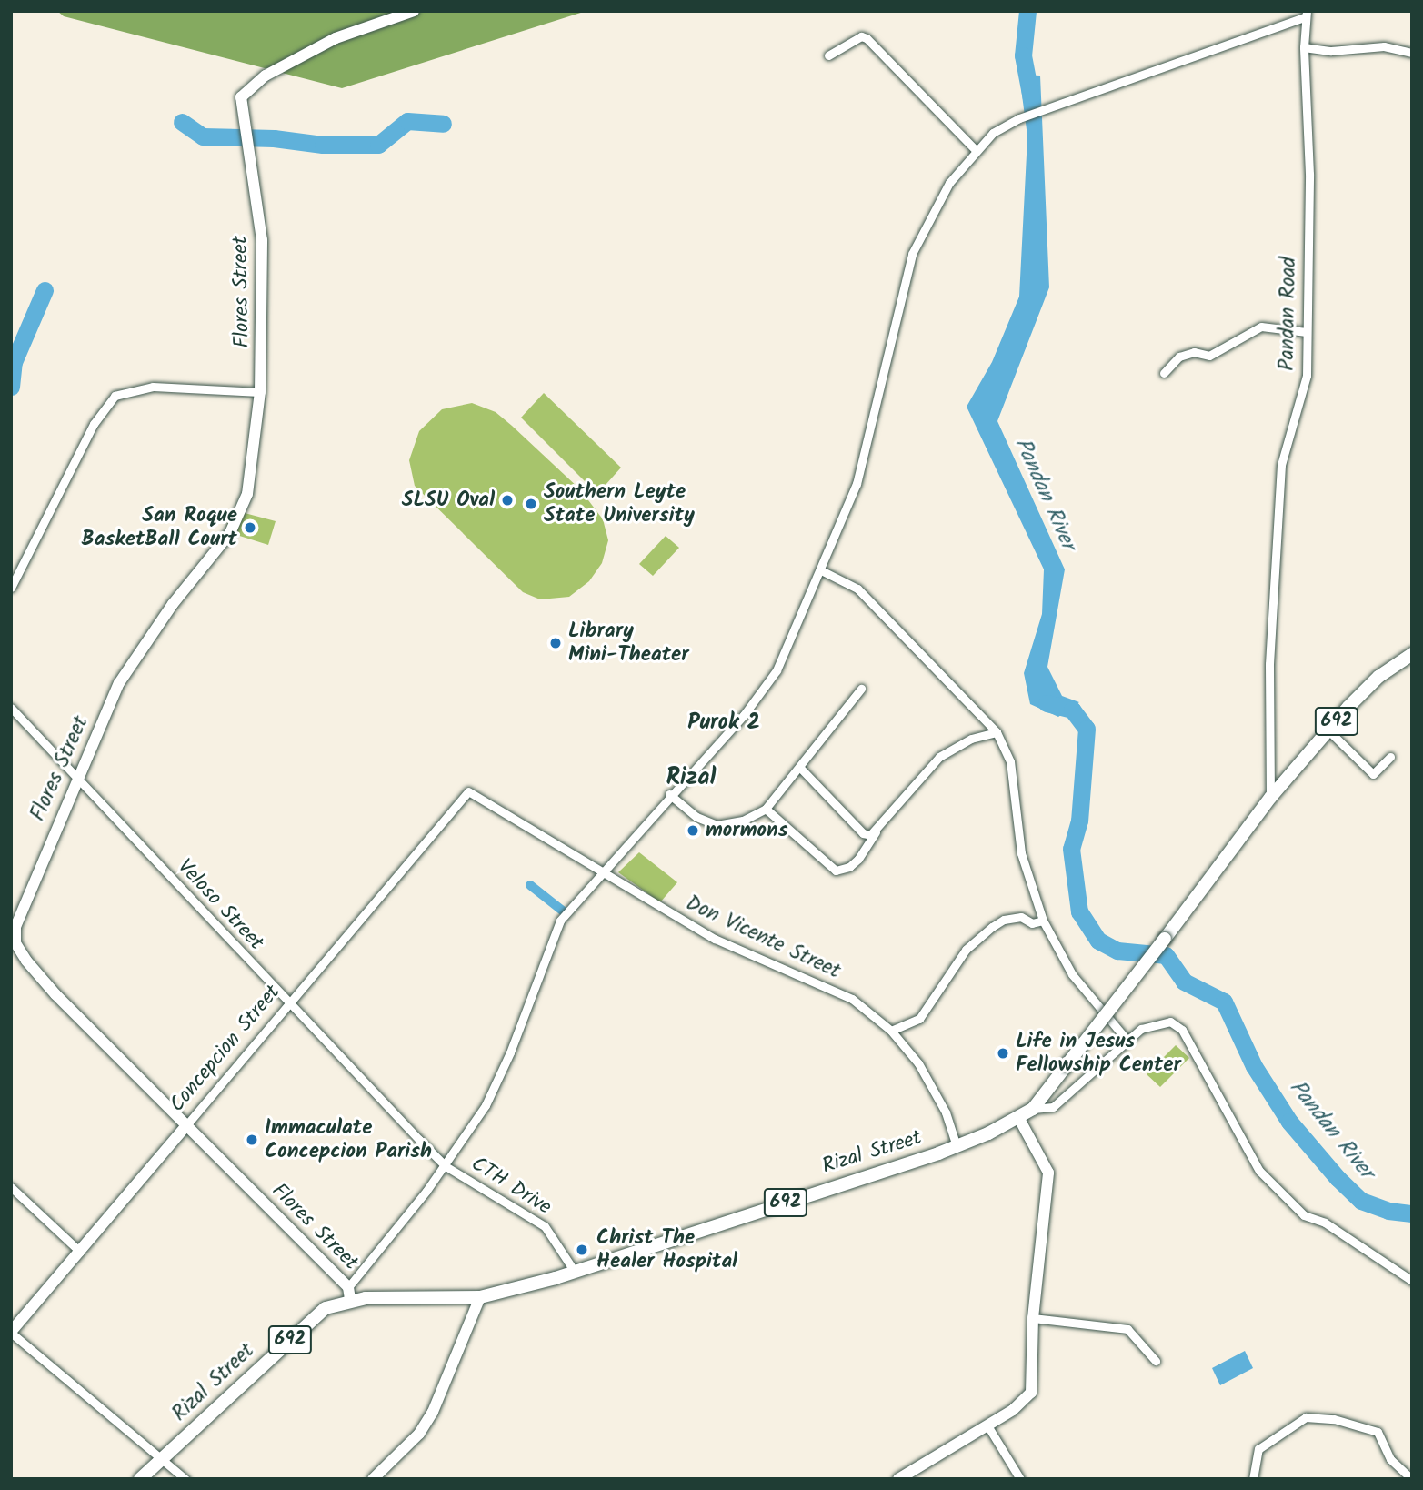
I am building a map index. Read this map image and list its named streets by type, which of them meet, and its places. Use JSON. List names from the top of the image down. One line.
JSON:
{"streets":{"main road":["692","Rizal Street"],"street":["Flores Street","Pandan Road","Veloso Street","Don Vicente Street","Concepcion Street","CTH Drive"]},"crossings":[["Flores Street","Veloso Street"],["Flores Street","Concepcion Street"],["Flores Street","Rizal Street"],["Pandan Road","692"],["Pandan Road","Rizal Street"],["692","Rizal Street"],["Veloso Street","Concepcion Street"],["Veloso Street","CTH Drive"],["Don Vicente Street","Concepcion Street"],["Don Vicente Street","Rizal Street"],["Rizal Street","CTH Drive"]],"districts":["Purok 2","Rizal"],"water":["Pandan River"],"places":["SLSU Oval","Southern Leyte State University","San Roque BasketBall Court","Library Mini-Theater","mormons","Life in Jesus Fellowship Center","Immaculate Concepcion Parish","Christ The Healer Hospital"]}
